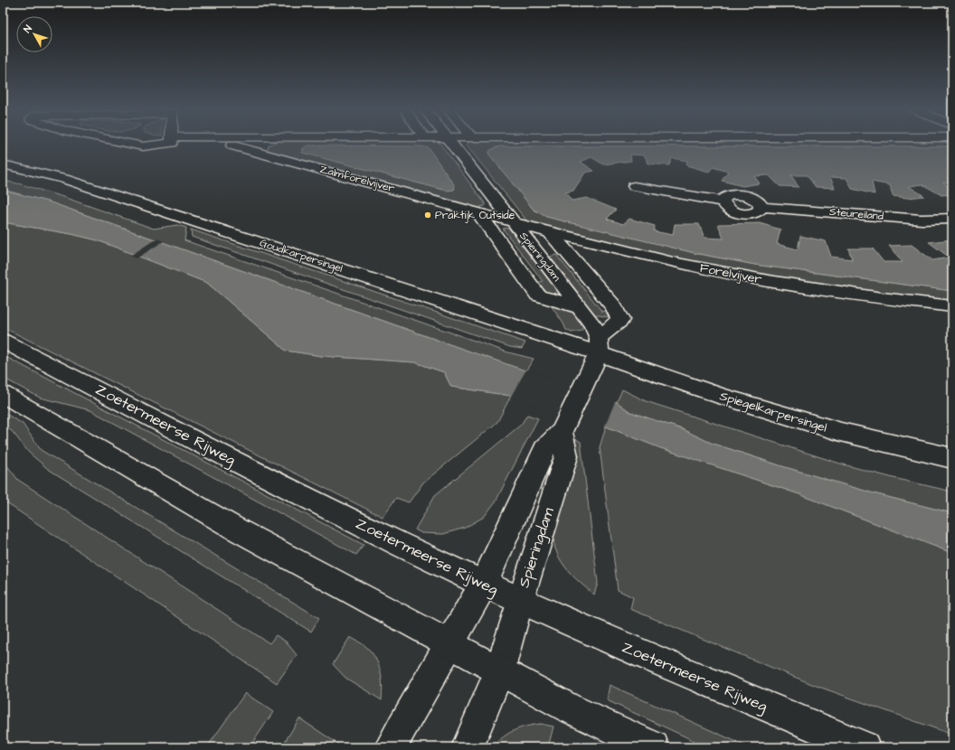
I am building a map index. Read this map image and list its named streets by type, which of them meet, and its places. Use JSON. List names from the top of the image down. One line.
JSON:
{"streets":{"street":["Zalmforelvijver","Steureiland","Goudkarpersingel","Spieringdam","Forelvijver","Spiegelkarpersingel","Zoetermeerse Rijweg"]},"crossings":[["Zalmforelvijver","Spieringdam"],["Zalmforelvijver","Forelvijver"],["Goudkarpersingel","Spieringdam"],["Goudkarpersingel","Spiegelkarpersingel"],["Spieringdam","Forelvijver"],["Spieringdam","Spiegelkarpersingel"],["Spieringdam","Zoetermeerse Rijweg"]],"places":["Praktijk Outside"],"north":"top left"}
